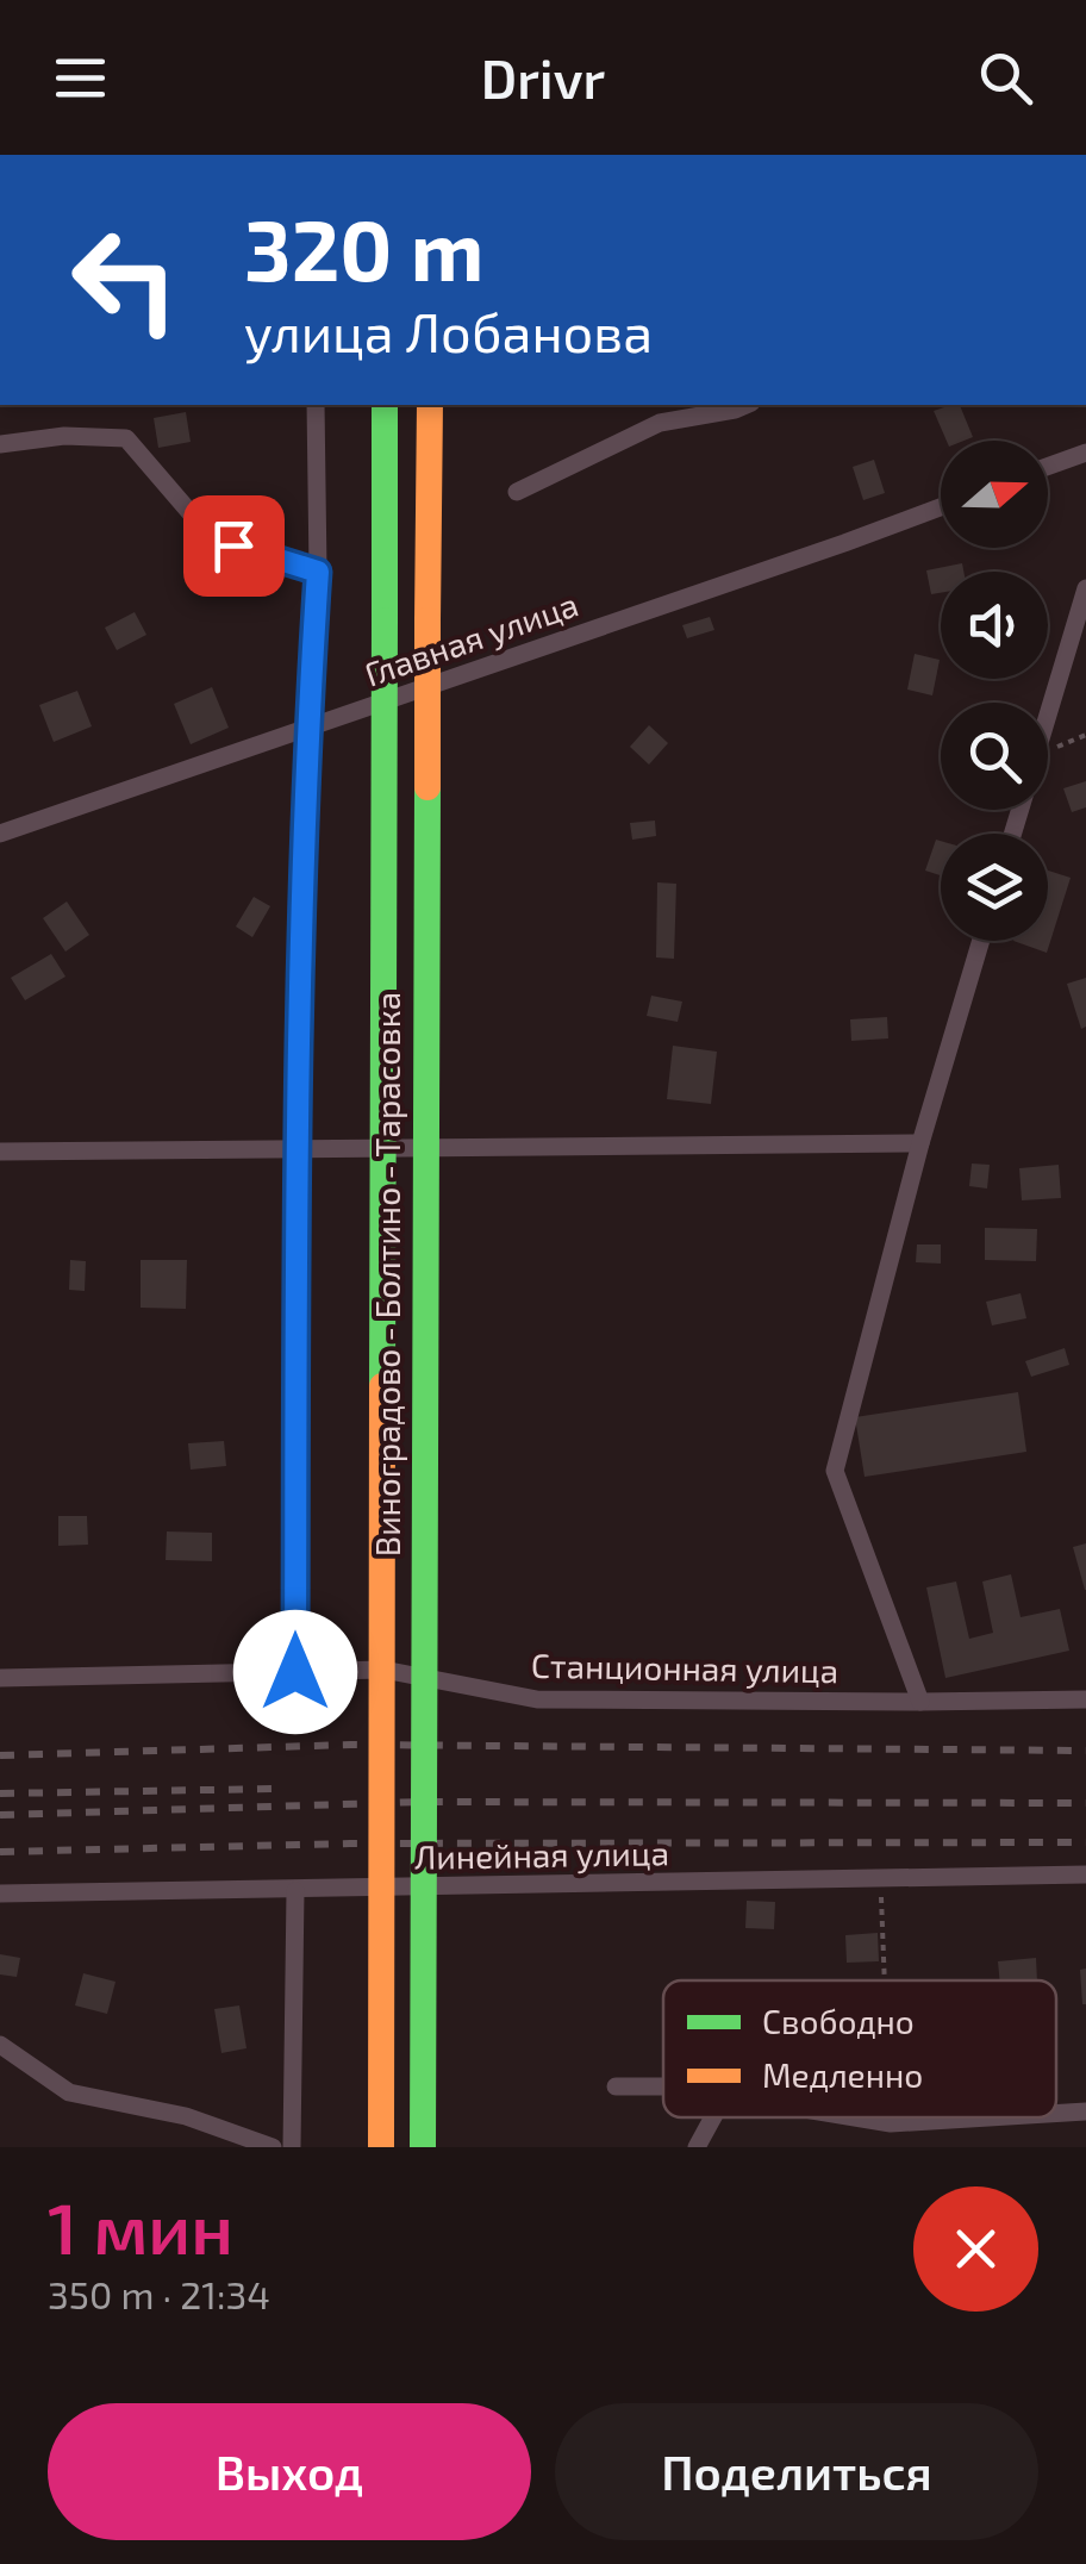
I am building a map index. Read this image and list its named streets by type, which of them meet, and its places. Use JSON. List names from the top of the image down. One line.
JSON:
{"streets":{"main road":["Виноградово - Болтино - Тарасовка"],"street":["Главная улица","Станционная улица","Линейная улица"]},"legend":["Свободно","Медленно"],"north":"right","page":{"header":"Drivr","turn":["320 m","улица Лобанова"],"heading":["1 мин","350 m · 21:34"],"buttons":["Выход","Поделиться"]}}
